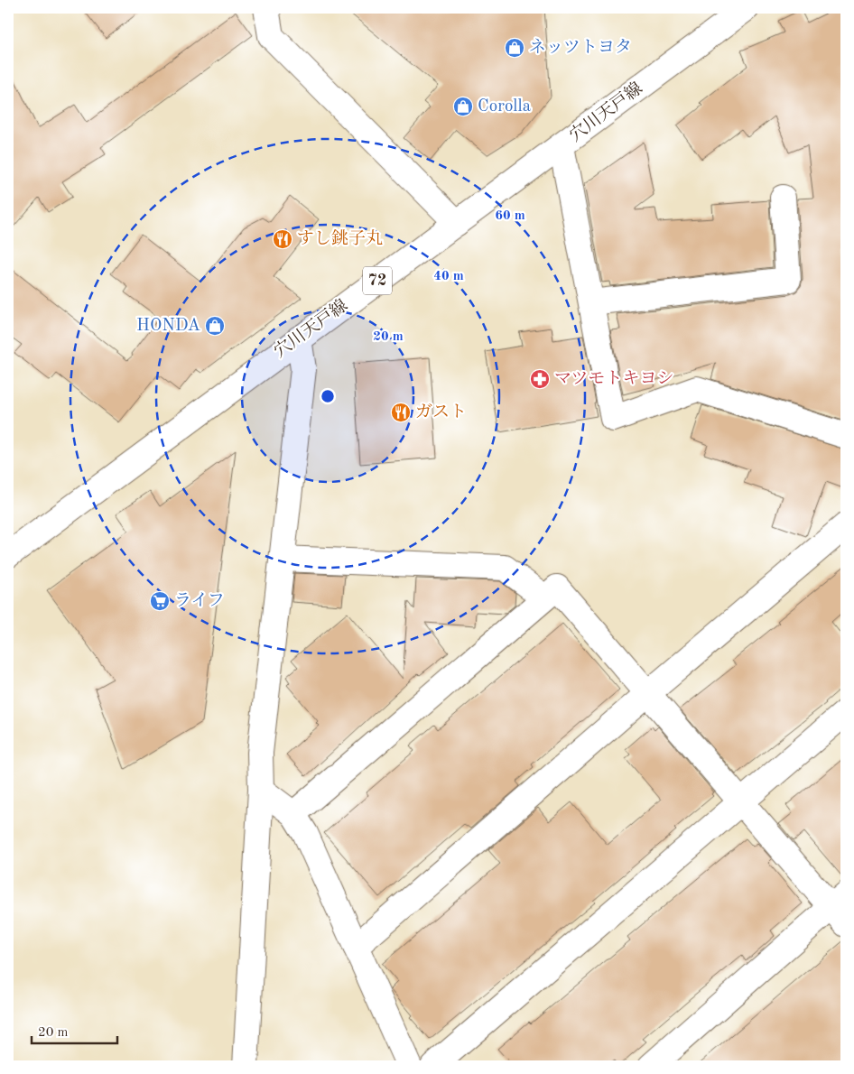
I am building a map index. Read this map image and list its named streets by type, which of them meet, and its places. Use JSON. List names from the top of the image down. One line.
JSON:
{"streets":{"street":["穴川天戸線","72"]},"places":{"shop":["ネッツトヨタ","Corolla","HONDA"],"restaurant":["すし銚子丸","ガスト"],"pharmacy":["マツモトキヨシ"],"supermarket":["ライフ"]},"scale_bar":"20 m","rings":["60 m","40 m","20 m"]}
